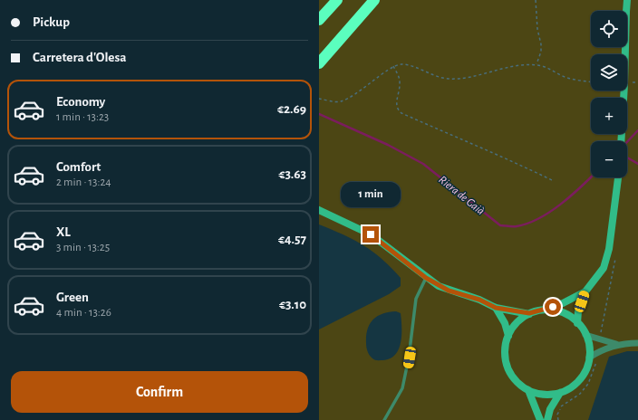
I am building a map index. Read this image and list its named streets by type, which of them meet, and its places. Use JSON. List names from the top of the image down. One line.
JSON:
{"water":["Riera de Gaià"],"page":{"banner":["Pickup","Carretera d'Olesa"],"map_buttons":["+","−"],"list":[{"name":"Economy","note":"1 min · 13:23","value":"€2.69"},{"name":"Comfort","note":"2 min · 13:24","value":"€3.63"},{"name":"XL","note":"3 min · 13:25","value":"€4.57"},{"name":"Green","note":"4 min · 13:26","value":"€3.10"}],"bubble":"1 min","buttons":"Confirm"}}
